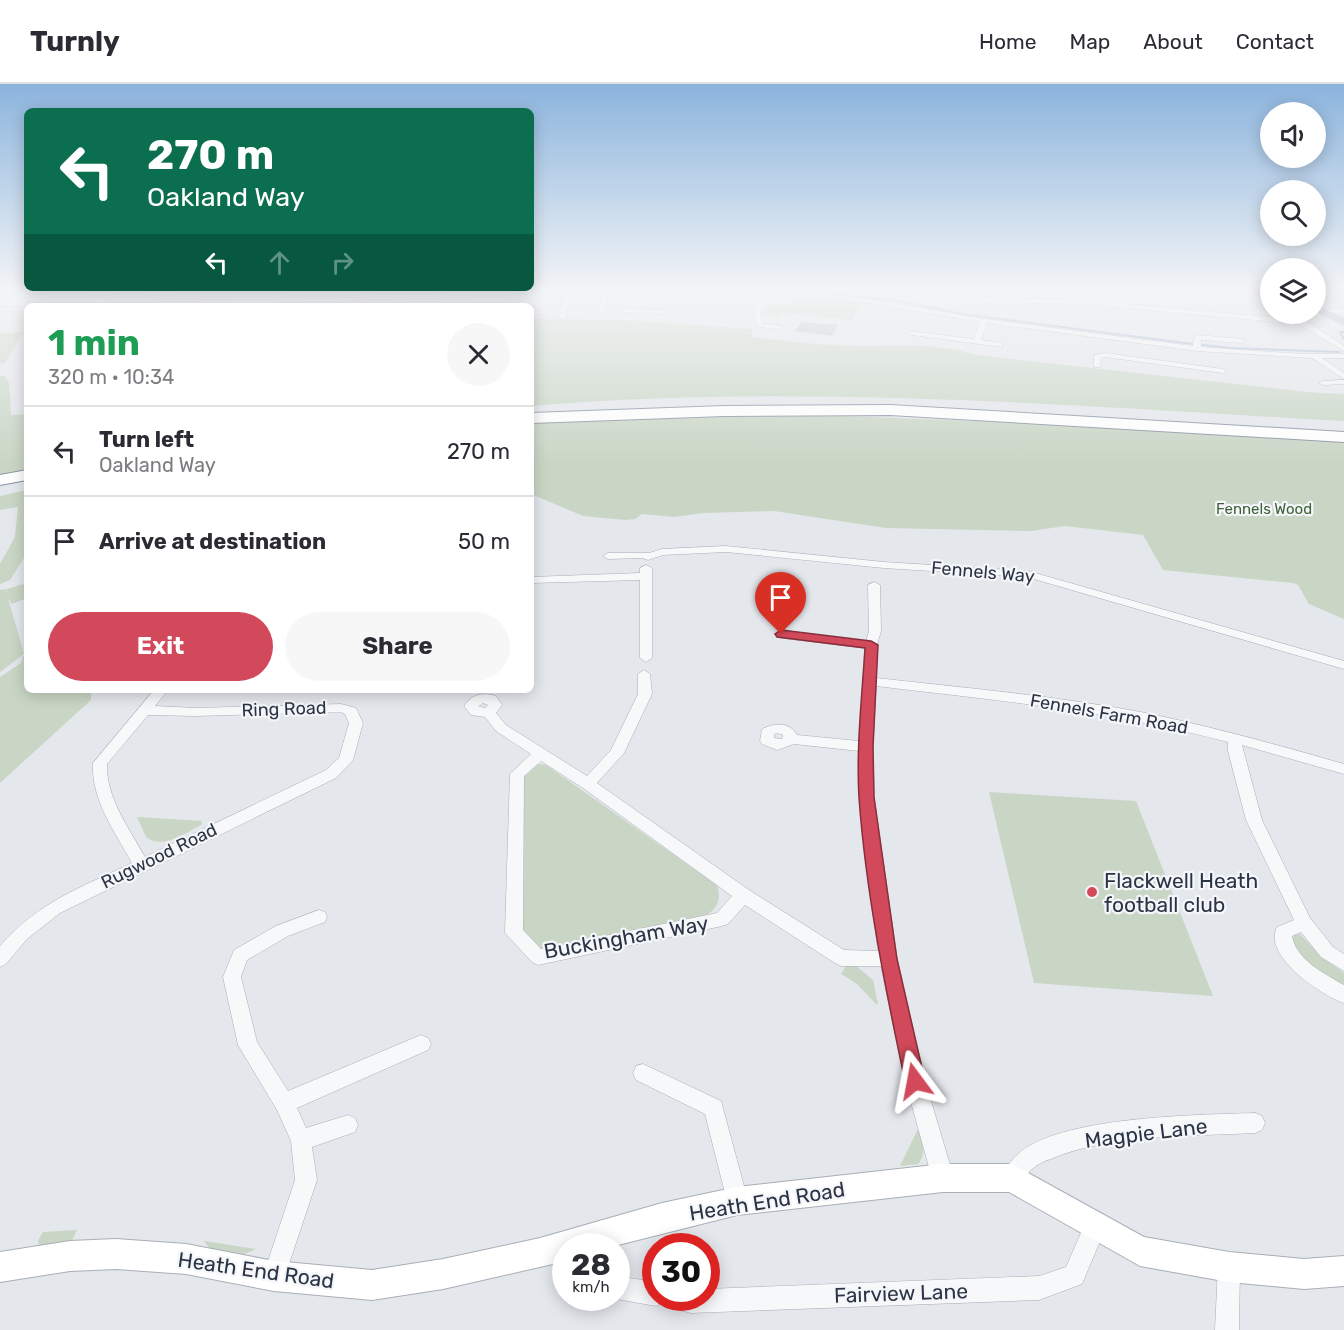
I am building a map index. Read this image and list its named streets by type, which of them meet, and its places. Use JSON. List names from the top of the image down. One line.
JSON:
{"streets":{"street":["Fennels Way","Ring Road","Fennels Farm Road","Rugwood Road","Buckingham Way","Magpie Lane","Heath End Road","Fairview Lane"]},"crossings":[["Ring Road","Rugwood Road"],["Magpie Lane","Heath End Road"]],"parks":["Fennels Wood"],"places":["Flackwell Heath football club"],"page":{"header":"Turnly","nav":["Home","Map","About","Contact"],"turn":["270 m","Oakland Way"],"heading":["1 min","320 m · 10:34"],"list":[{"name":"Turn left","note":"Oakland Way","value":"270 m"},{"name":"Arrive at destination","value":"50 m"}],"buttons":["Exit","Share"],"speed":"28 km/h","limit":"30"}}
